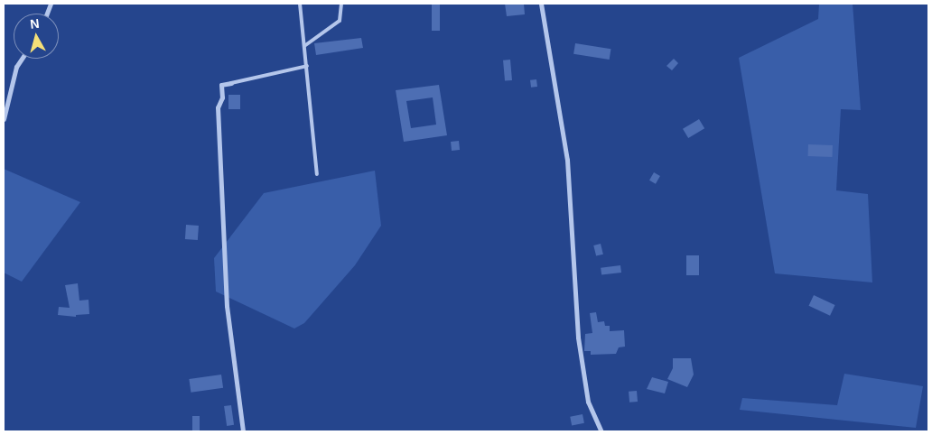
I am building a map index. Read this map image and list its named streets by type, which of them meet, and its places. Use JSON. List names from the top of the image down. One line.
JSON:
{"north":"top"}
